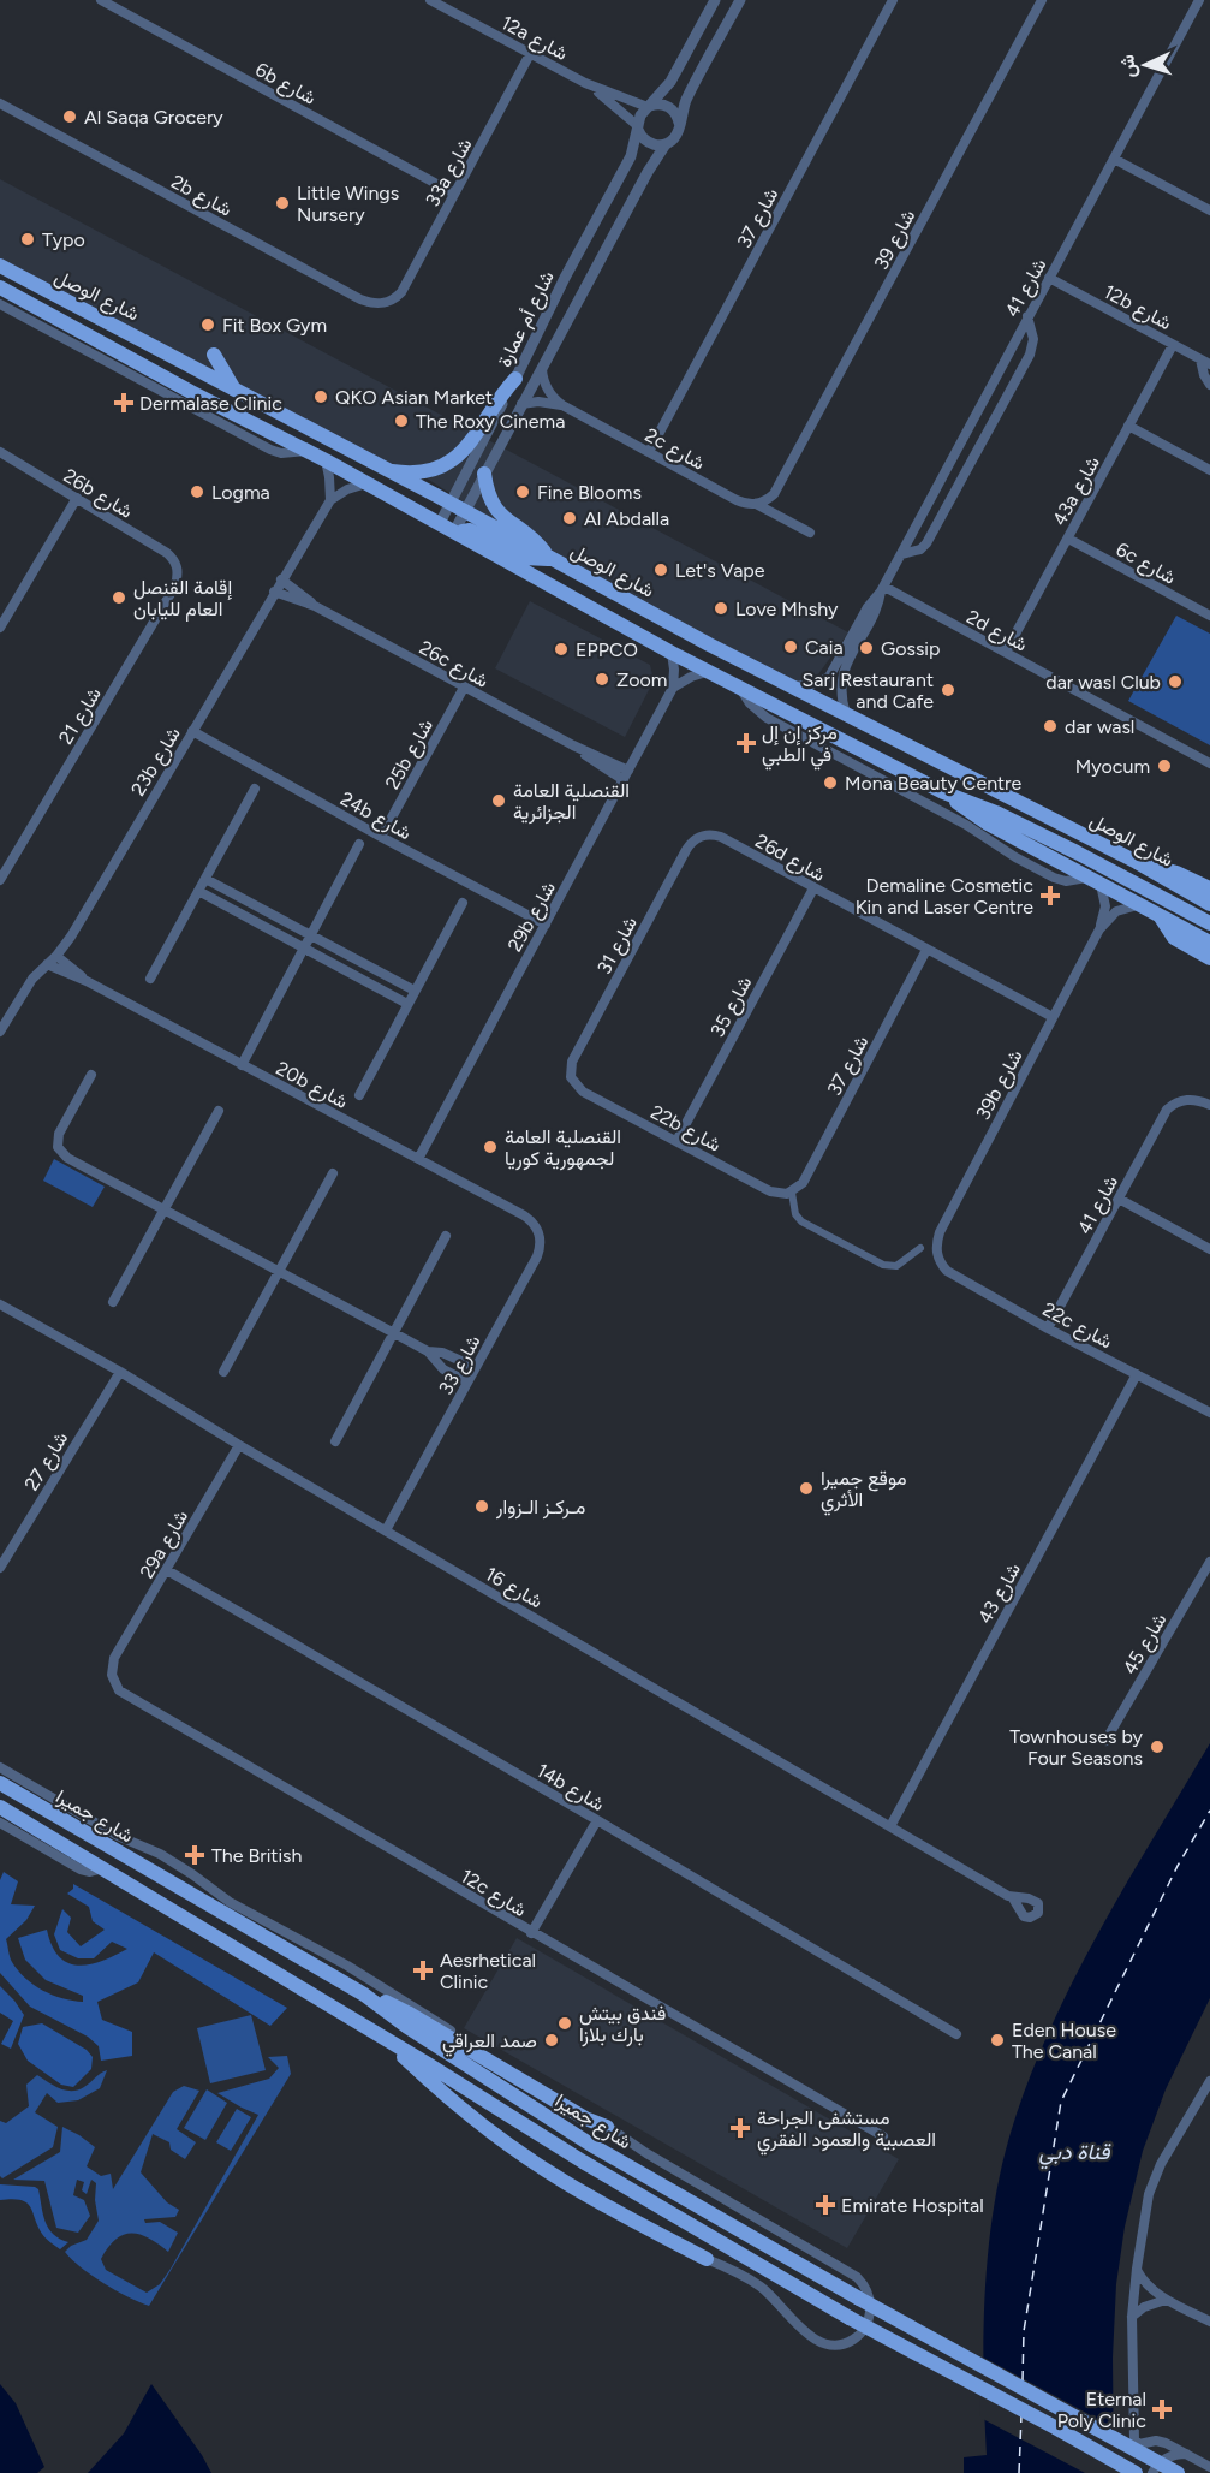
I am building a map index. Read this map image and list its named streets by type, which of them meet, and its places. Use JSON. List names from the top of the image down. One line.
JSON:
{"streets":{"main road":["شارع الوصل","شارع جميرا"],"street":["12a شارع","6b شارع","33a شارع","2b شارع","شارع 37","شارع 39","شارع 41","12b شارع","شارع أم عمارة","2c شارع","43a شارع","26b شارع","6c شارع","2d شارع","26c شارع","شارع 21","25b شارع","23b شارع","24b شارع","26d شارع","29b شارع","شارع 31","شارع 35","20b شارع","39b شارع","22b شارع","22c شارع","شارع 33","شارع 27","29a شارع","شارع 16","شارع 43","شارع 45","14b شارع","12c شارع"]},"crossings":[["12a شارع","33a شارع"],["12a شارع","شارع أم عمارة"],["6b شارع","33a شارع"],["33a شارع","2b شارع"],["شارع 37","2c شارع"],["شارع 37","26d شارع"],["شارع 37","22b شارع"],["شارع 39","2c شارع"],["شارع 41","شارع الوصل"],["شارع 41","12b شارع"],["شارع 41","2d شارع"],["شارع 41","22c شارع"],["شارع الوصل","شارع أم عمارة"],["شارع الوصل","39b شارع"],["12b شارع","43a شارع"],["شارع أم عمارة","2c شارع"],["43a شارع","6c شارع"],["43a شارع","2d شارع"],["26b شارع","شارع 21"],["26c شارع","25b شارع"],["26c شارع","23b شارع"],["26c شارع","29b شارع"],["25b شارع","24b شارع"],["23b شارع","24b شارع"],["23b شارع","20b شارع"],["24b شارع","29b شارع"],["26d شارع","شارع 31"],["26d شارع","شارع 35"],["26d شارع","39b شارع"],["29b شارع","20b شارع"],["شارع 31","22b شارع"],["شارع 35","22b شارع"],["20b شارع","شارع 33"],["39b شارع","22c شارع"],["22c شارع","شارع 43"],["شارع 33","شارع 16"],["شارع 27","شارع 16"],["29a شارع","شارع 16"],["29a شارع","14b شارع"],["29a شارع","12c شارع"],["شارع 16","شارع 43"]],"water":["قناة دبي"],"places":{"other":["Al Saqa Grocery","Little Wings Nursery","Typo","Fit Box Gym","QKO Asian Market","The Roxy Cinema","Logma","Fine Blooms","Al Abdalla","Let's Vape","إقامة القنصل العام لليابان","Love Mhshy","Caia","Gossip","EPPCO","Zoom","dar wasl Club","Sarj Restaurant and Cafe","dar wasl","Myocum","Mona Beauty Centre","القنصلية العامة الجزائرية","القنصلية العامة لجمهورية كوريا","موقع جميرا الأثري","مـركـز الـزوار","Townhouses by Four Seasons","فندق بيتش بارك بلازا","صمد العراقي","Eden House The Canal"],"health":["Dermalase Clinic","مركز إن إل في الطبي","Demaline Cosmetic Kin and Laser Centre","The British","Aesrhetical Clinic","مستشفى الجراحة العصبية والعمود الفقري","Emirate Hospital","Eternal Poly Clinic"]},"north":"left"}
